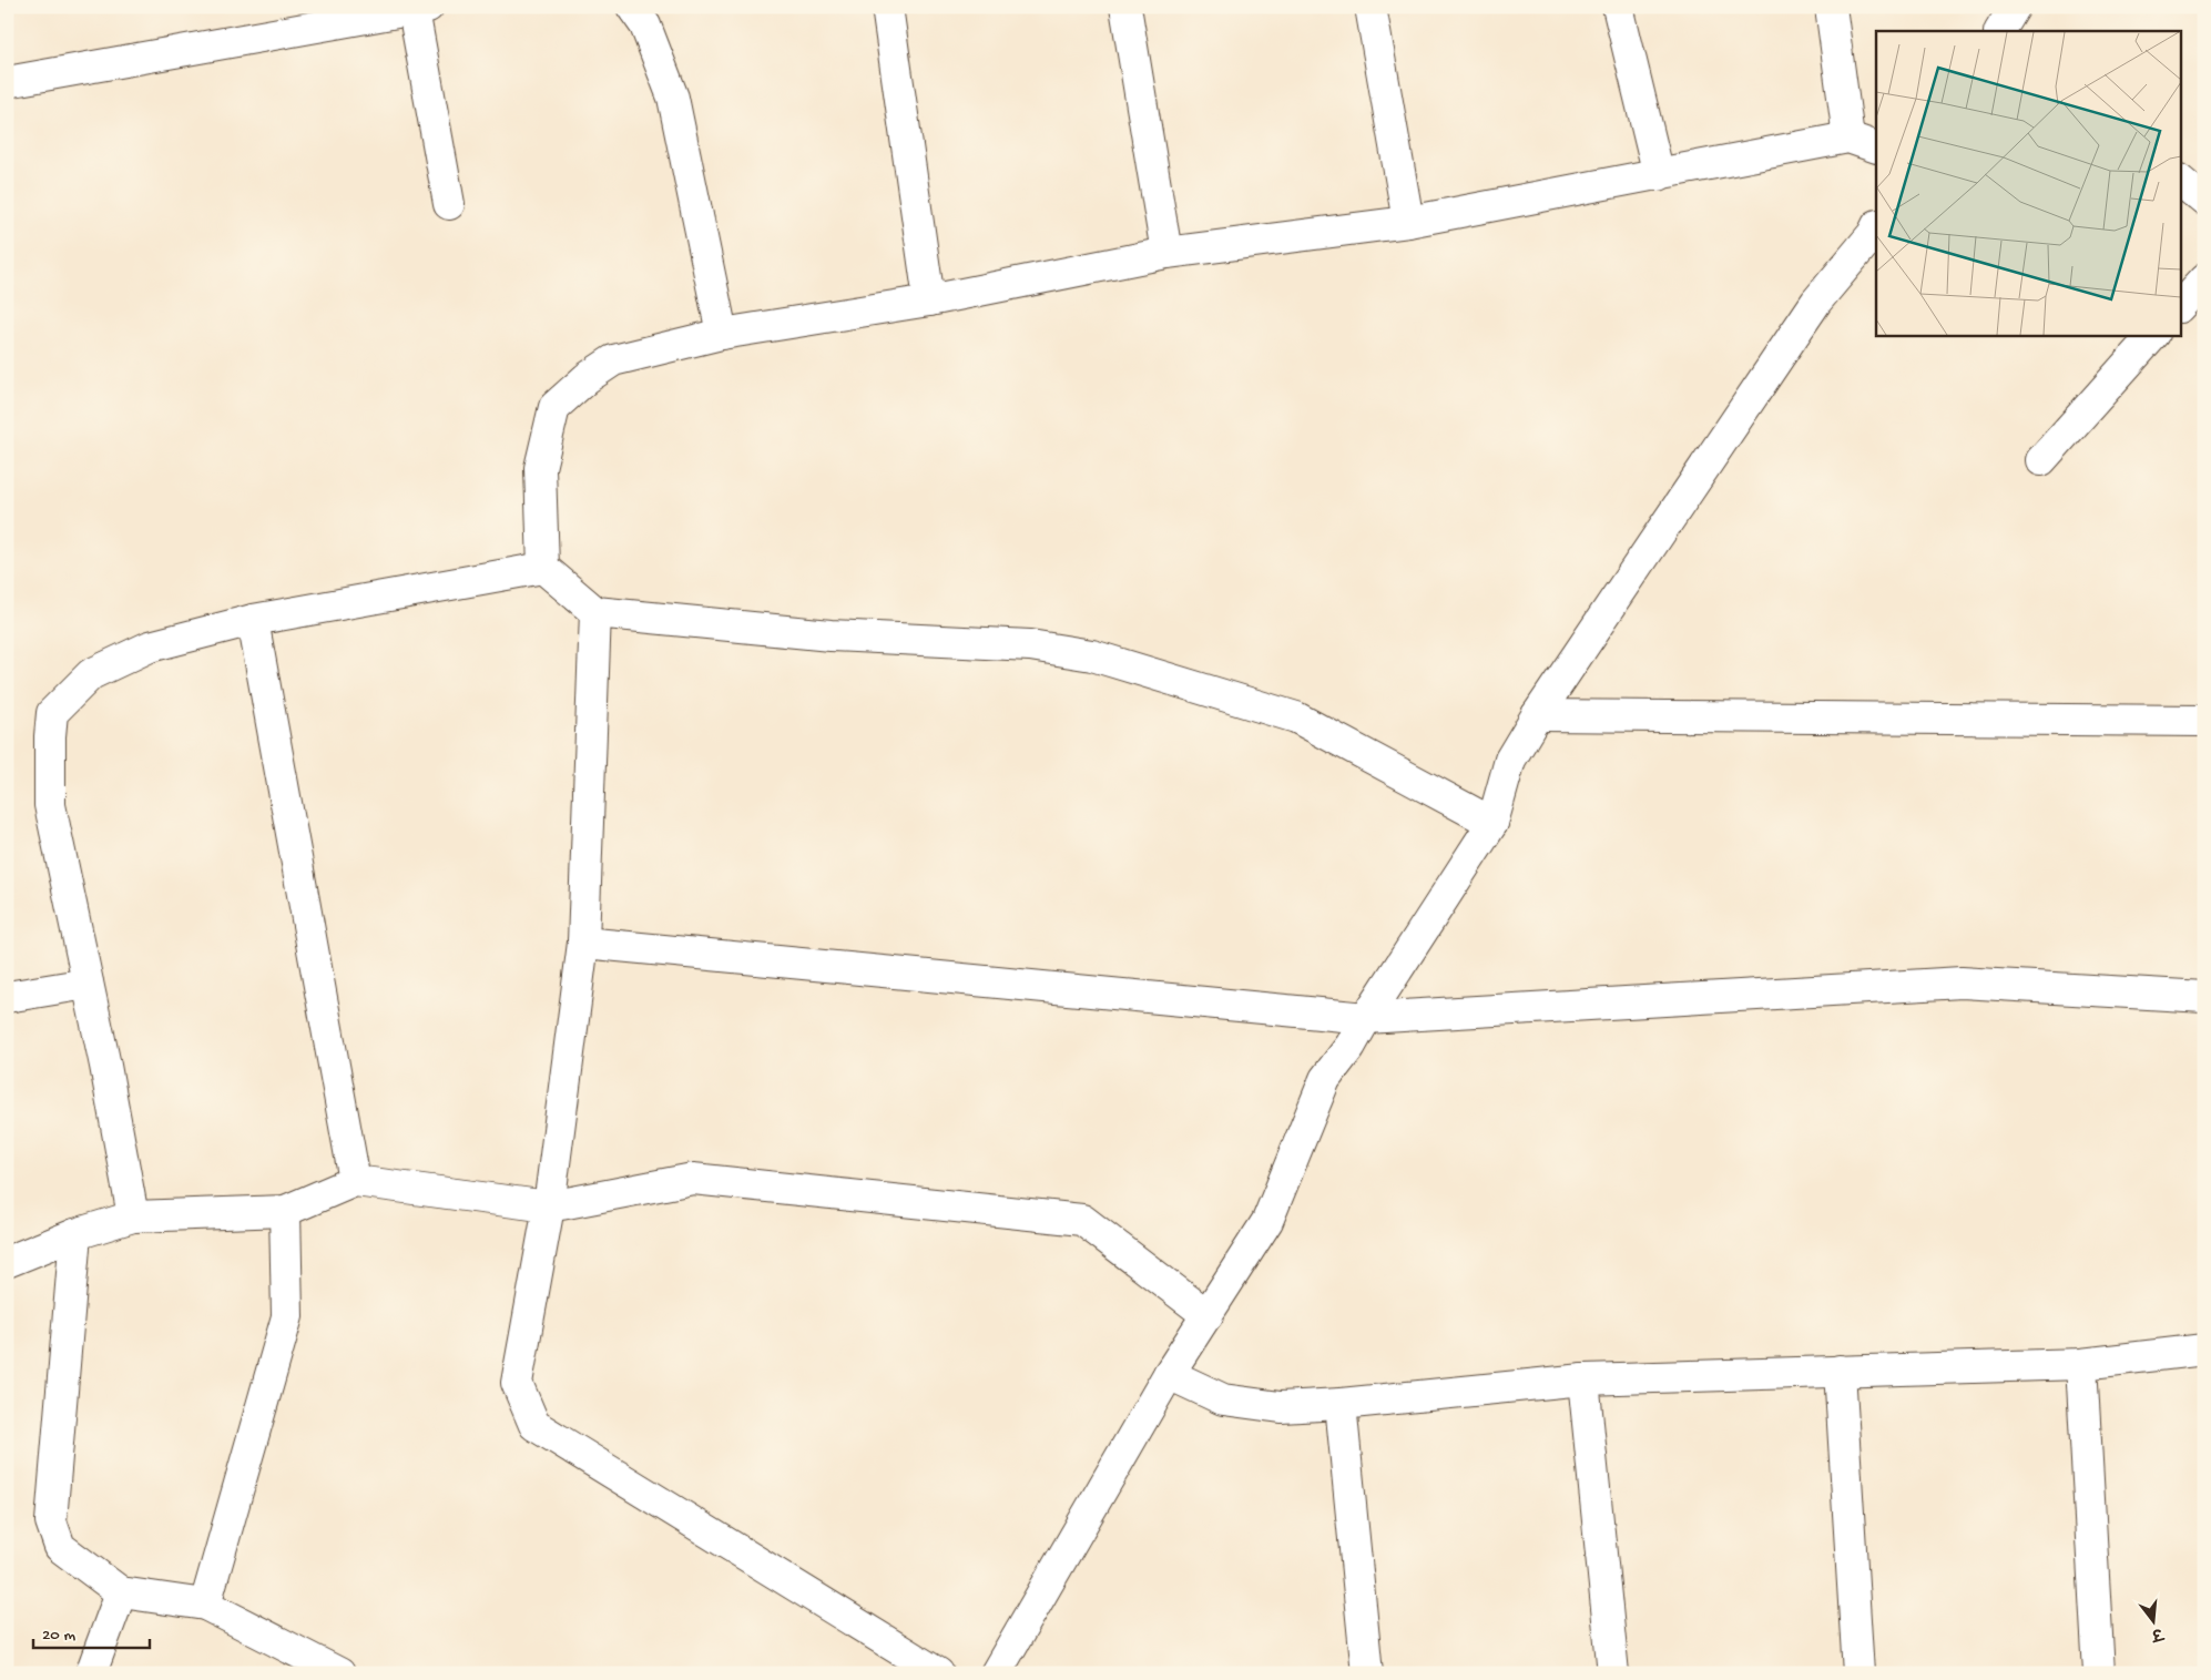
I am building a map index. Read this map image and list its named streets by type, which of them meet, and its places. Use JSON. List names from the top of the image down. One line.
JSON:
{"scale_bar":"20 m","north":"bottom"}
